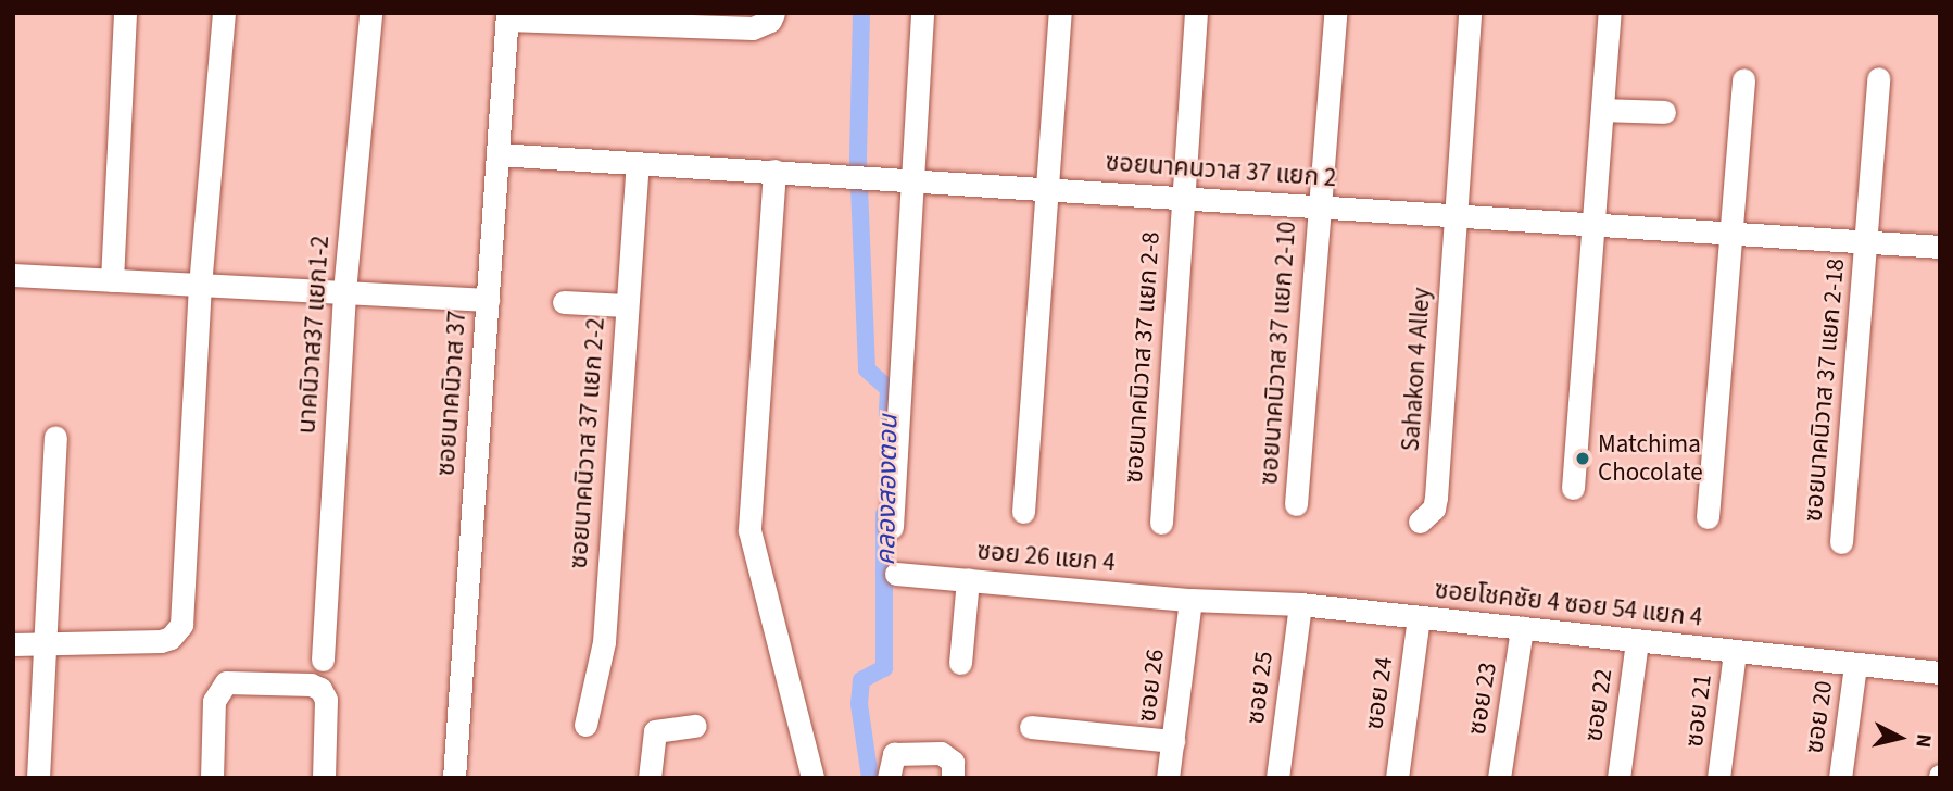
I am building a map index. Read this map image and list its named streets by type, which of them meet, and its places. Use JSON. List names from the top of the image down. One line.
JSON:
{"streets":{"street":["ซอยนาคนวาส 37 แยก 2","นาคนิวาส37 แยก1-2","ซอยนาคนิวาส 37 แยก 2-10","ซอยนาคนิวาส 37 แยก 2-8","Sahakon 4 Alley","ซอยนาคนิวาส 37 แยก 2-18","ซอยนาคนิวาส 37","ซอยนาคนิวาส 37 แยก 2-2","ซอย 26 แยก 4","ซอยโชคชัย 4 ซอย 54 แยก 4","ซอย 26","ซอย 25","ซอย 24","ซอย 23","ซอย 22","ซอย 21","ซอย 20"]},"crossings":[["ซอยนาคนวาส 37 แยก 2","ซอยนาคนิวาส 37 แยก 2-10"],["ซอยนาคนวาส 37 แยก 2","ซอยนาคนิวาส 37 แยก 2-8"],["ซอยนาคนวาส 37 แยก 2","Sahakon 4 Alley"],["ซอยนาคนวาส 37 แยก 2","ซอยนาคนิวาส 37 แยก 2-18"],["ซอยนาคนวาส 37 แยก 2","ซอยนาคนิวาส 37"],["ซอยนาคนวาส 37 แยก 2","ซอยนาคนิวาส 37 แยก 2-2"],["ซอย 26 แยก 4","ซอยโชคชัย 4 ซอย 54 แยก 4"],["ซอย 26 แยก 4","ซอย 26"],["ซอยโชคชัย 4 ซอย 54 แยก 4","ซอย 26"],["ซอยโชคชัย 4 ซอย 54 แยก 4","ซอย 25"],["ซอยโชคชัย 4 ซอย 54 แยก 4","ซอย 24"],["ซอยโชคชัย 4 ซอย 54 แยก 4","ซอย 23"],["ซอยโชคชัย 4 ซอย 54 แยก 4","ซอย 22"],["ซอยโชคชัย 4 ซอย 54 แยก 4","ซอย 21"],["ซอยโชคชัย 4 ซอย 54 แยก 4","ซอย 20"]],"water":["คลองสองตอน"],"places":["Matchima Chocolate"],"north":"right"}
